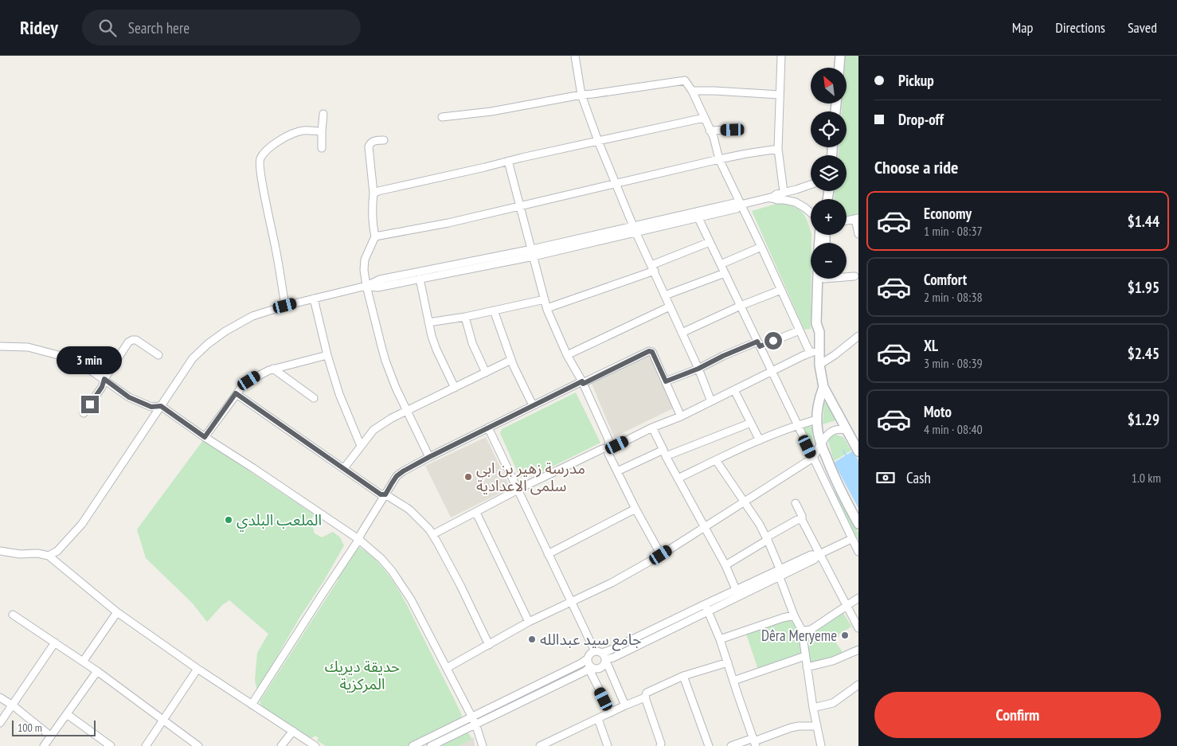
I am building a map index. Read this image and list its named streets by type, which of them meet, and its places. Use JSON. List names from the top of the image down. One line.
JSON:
{"parks":["حديقة ديريك المركزية"],"places":["مدرسة زهير بن ابي سلمى الاعدادية","الملعب البلدي","Dêra Meryeme","جامع سيد عبدالله"],"scale_bar":"100 m","north":"top left","page":{"header":"Ridey","search":"Search here","nav":["Map","Directions","Saved"],"banner":["Pickup","Drop-off"],"map_buttons":["+","−"],"heading":"Choose a ride","list":[{"name":"Economy","note":"1 min · 08:37","value":"$1.44"},{"name":"Comfort","note":"2 min · 08:38","value":"$1.95"},{"name":"XL","note":"3 min · 08:39","value":"$2.45"},{"name":"Moto","note":"4 min · 08:40","value":"$1.29"}],"bubble":"3 min","pay":["Cash","1.0 km"],"buttons":"Confirm","scale":"100 m"}}
